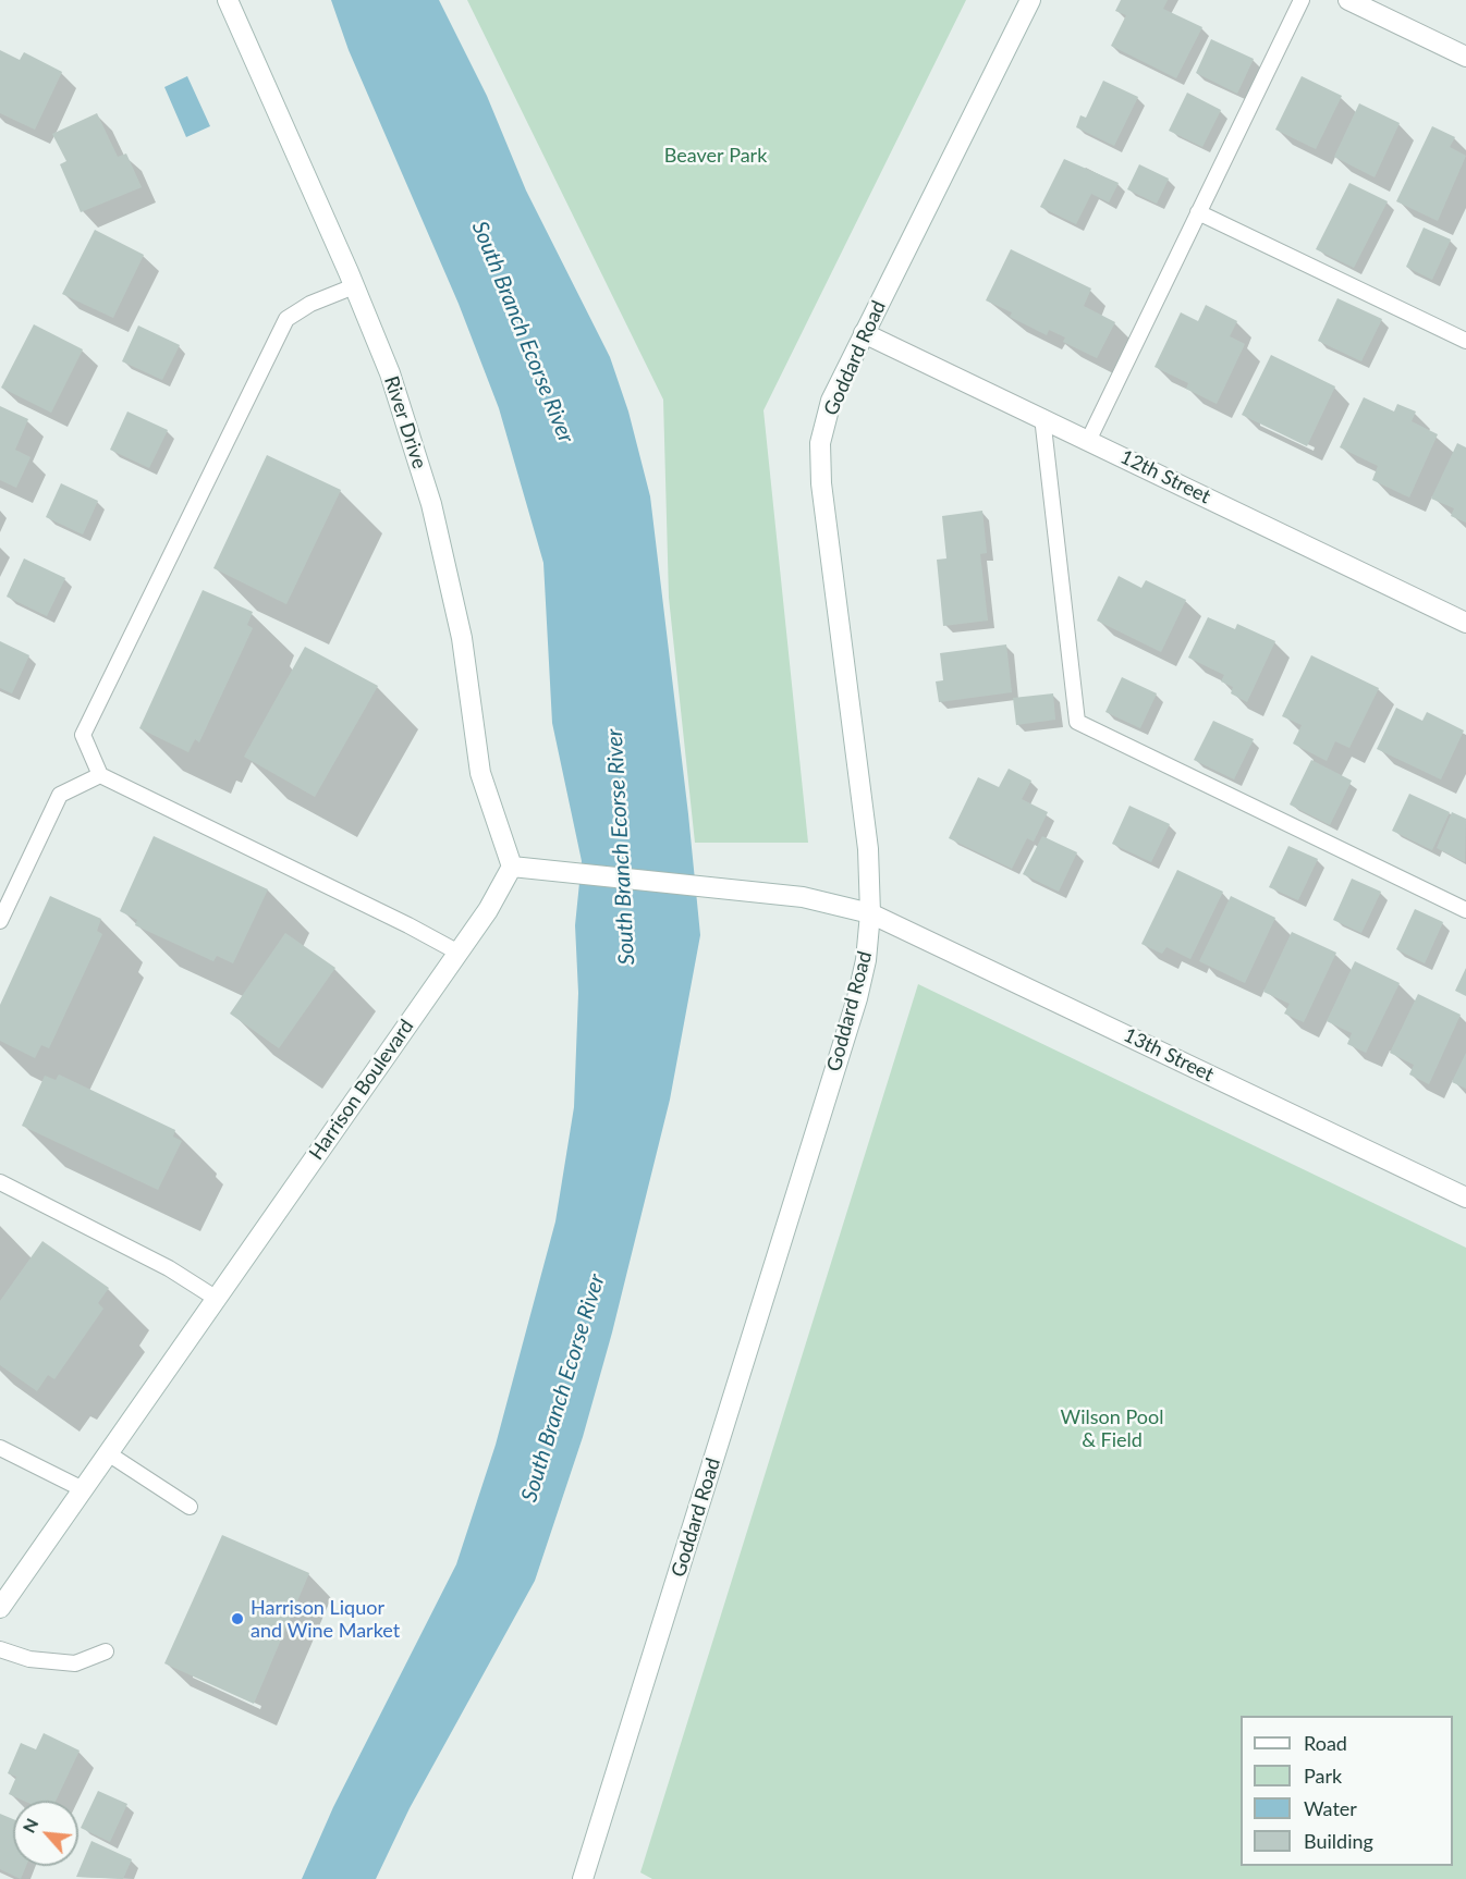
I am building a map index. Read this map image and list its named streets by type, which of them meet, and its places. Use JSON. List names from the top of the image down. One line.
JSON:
{"streets":{"street":["Goddard Road","River Drive","12th Street","13th Street","Harrison Boulevard"]},"crossings":[["Goddard Road","12th Street"],["Goddard Road","13th Street"],["River Drive","Harrison Boulevard"]],"water":["South Branch Ecorse River"],"parks":["Beaver Park","Wilson Pool & Field"],"places":["Harrison Liquor and Wine Market"],"legend":["Road","Park","Water","Building"],"north":"top left"}
